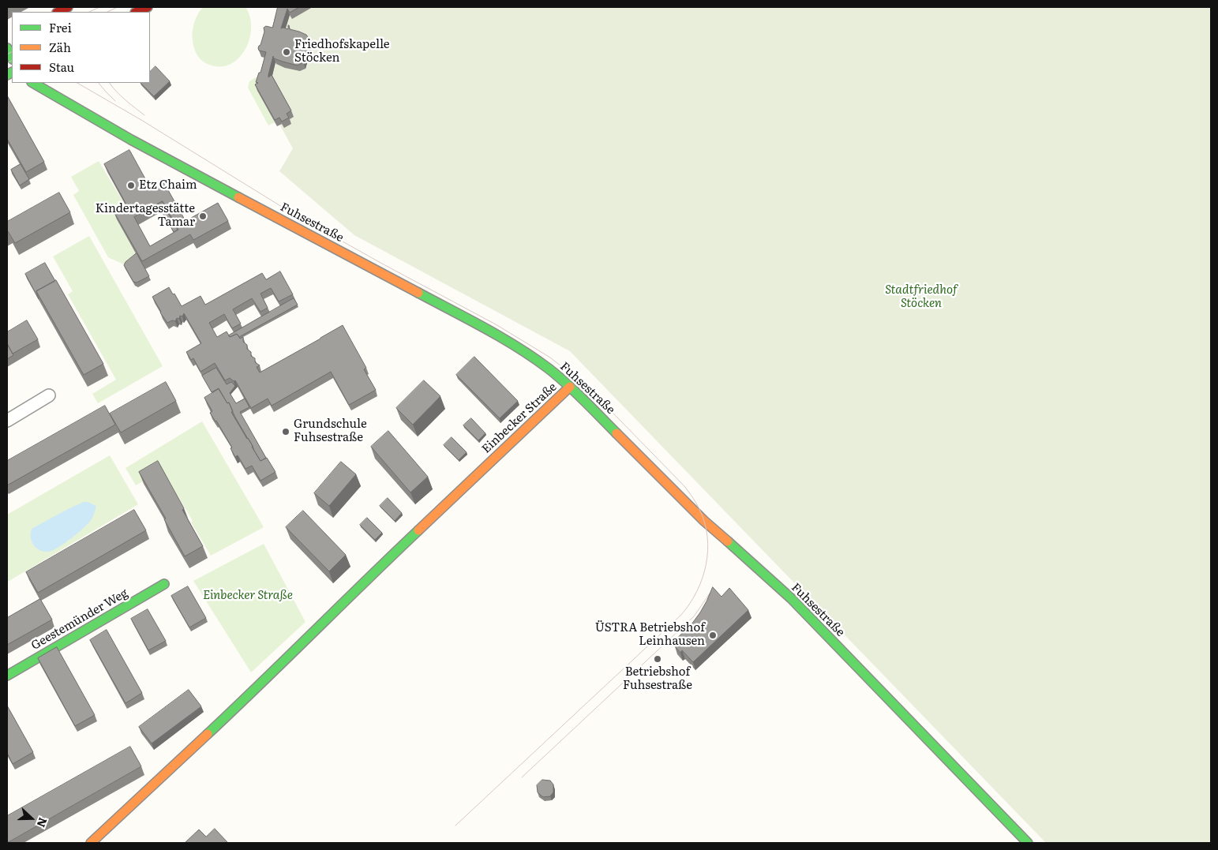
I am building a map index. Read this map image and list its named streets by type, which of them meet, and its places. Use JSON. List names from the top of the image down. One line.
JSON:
{"streets":{"street":["Fuhsestraße","Einbecker Straße","Geestemünder Weg"]},"crossings":[["Fuhsestraße","Einbecker Straße"]],"parks":["Stadtfriedhof Stöcken","Einbecker Straße"],"places":["Friedhofskapelle Stöcken","Etz Chaim","Kindertagesstätte Tamar","Grundschule Fuhsestraße","ÜSTRA Betriebshof Leinhausen","Betriebshof Fuhsestraße"],"legend":["Frei","Zäh","Stau"],"north":"right"}
